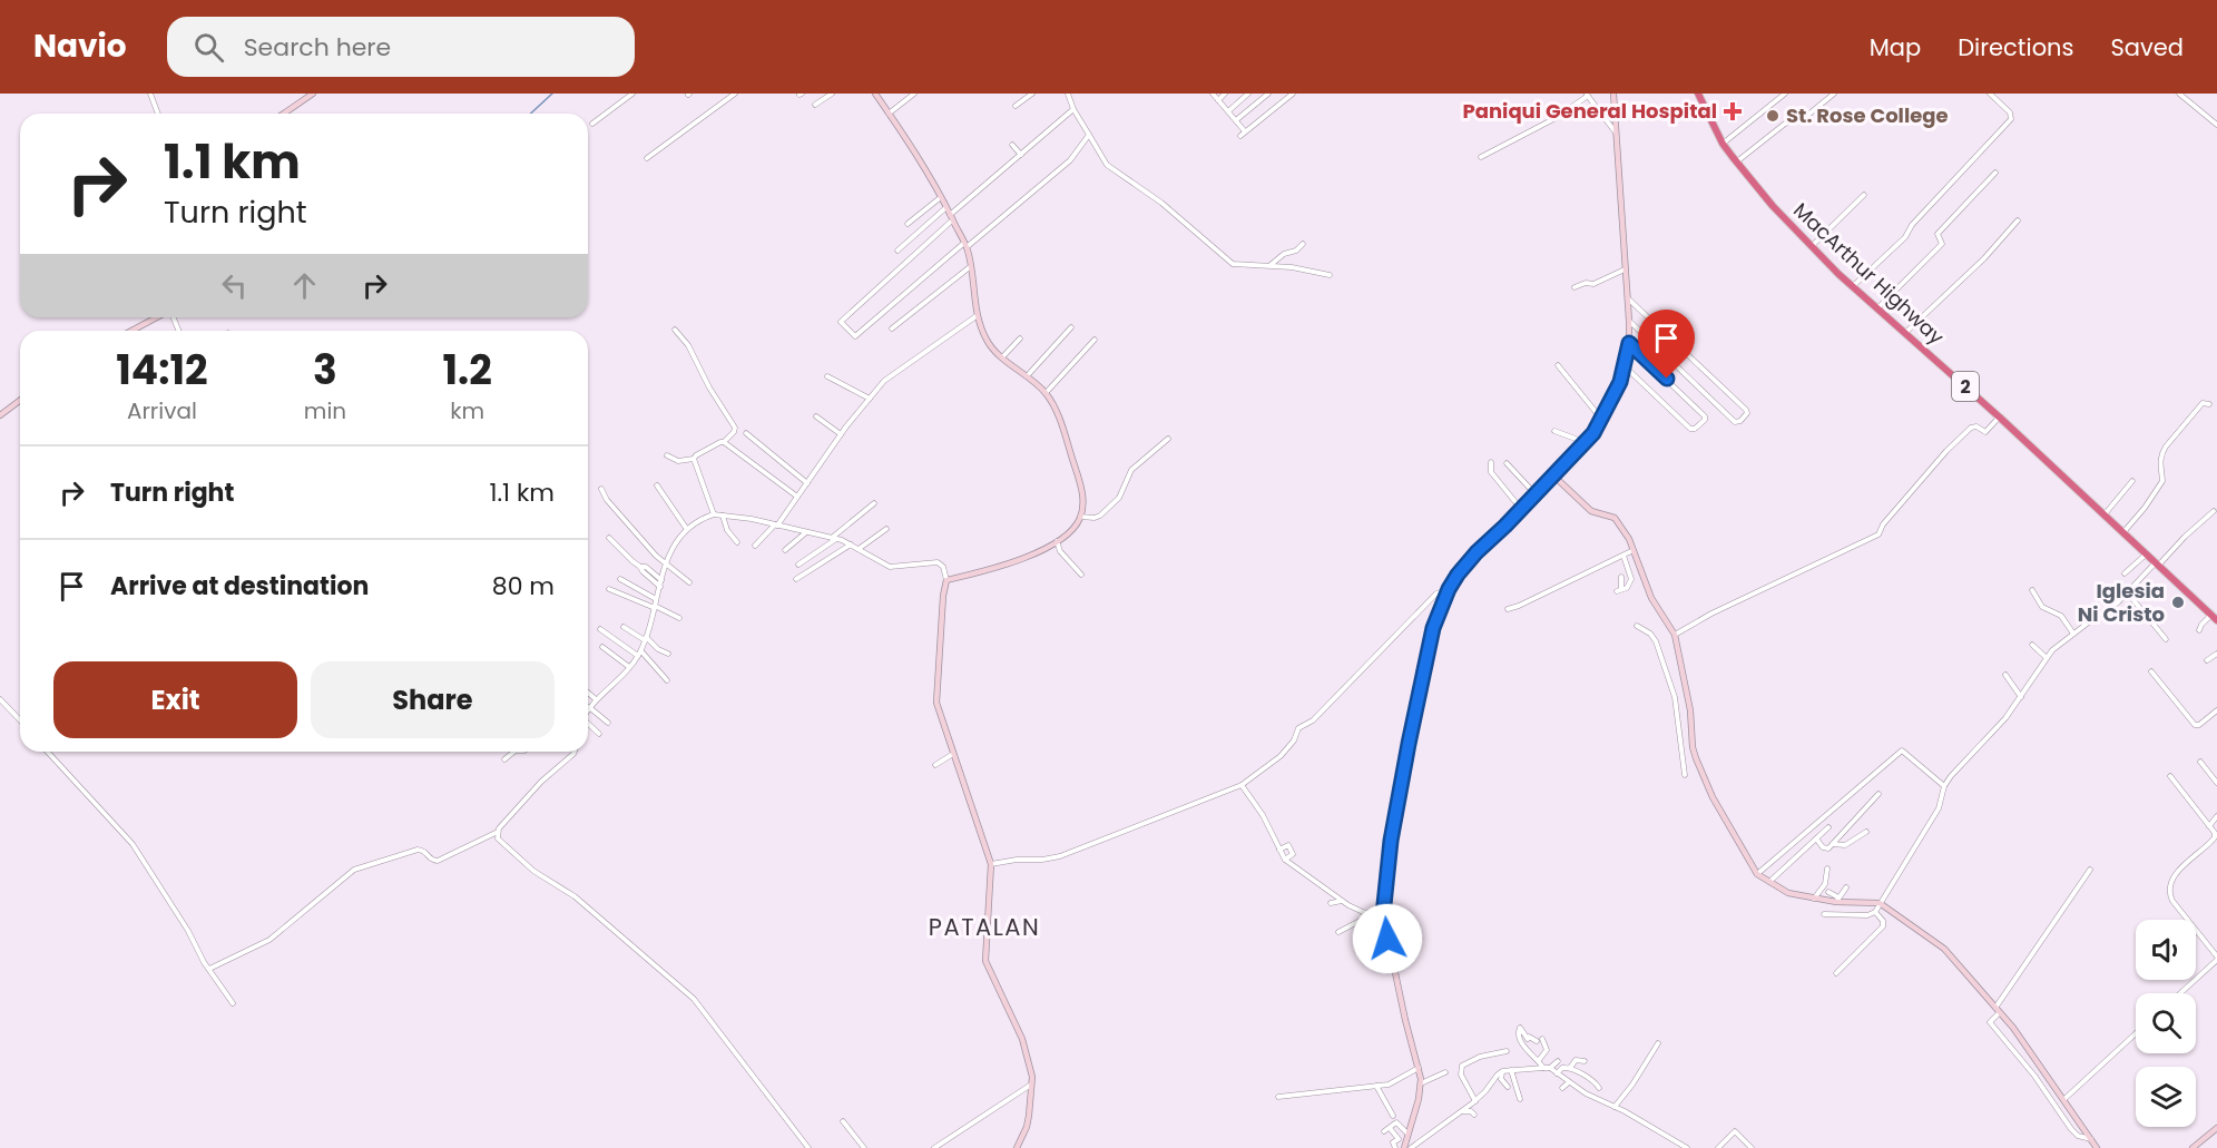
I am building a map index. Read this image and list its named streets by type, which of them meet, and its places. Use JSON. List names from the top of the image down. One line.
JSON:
{"streets":{"highway":["MacArthur Highway","2"]},"districts":["PATALAN"],"places":{"health":["Paniqui General Hospital"],"other":["St. Rose College","Iglesia Ni Cristo"]},"page":{"header":"Navio","search":"Search here","nav":["Map","Directions","Saved"],"turn":["1.1 km","Turn right"],"eta":["14:12","Arrival","3","min","1.2","km"],"list":[{"name":"Turn right","value":"1.1 km"},{"name":"Arrive at destination","value":"80 m"}],"buttons":["Exit","Share"]}}
